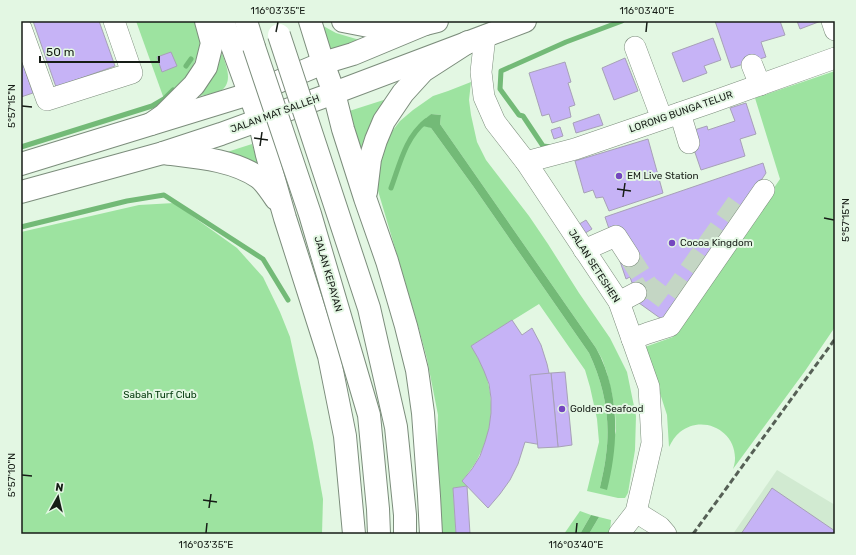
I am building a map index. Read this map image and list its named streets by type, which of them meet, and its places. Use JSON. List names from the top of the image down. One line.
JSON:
{"streets":{"main road":["JALAN MAT SALLEH","JALAN KEPAYAN"],"street":["LORONG BUNGA TELUR","JALAN SETESHEN"]},"crossings":[["LORONG BUNGA TELUR","JALAN SETESHEN"],["JALAN MAT SALLEH","JALAN SETESHEN"]],"parks":["Sabah Turf Club"],"places":["EM Live Station","Cocoa Kingdom","Golden Seafood"],"scale_bar":"50 m","north":"top","coordinates":["116°03'35\"E","116°03'40\"E","5°57'15\"N","5°57'10\"N"]}
